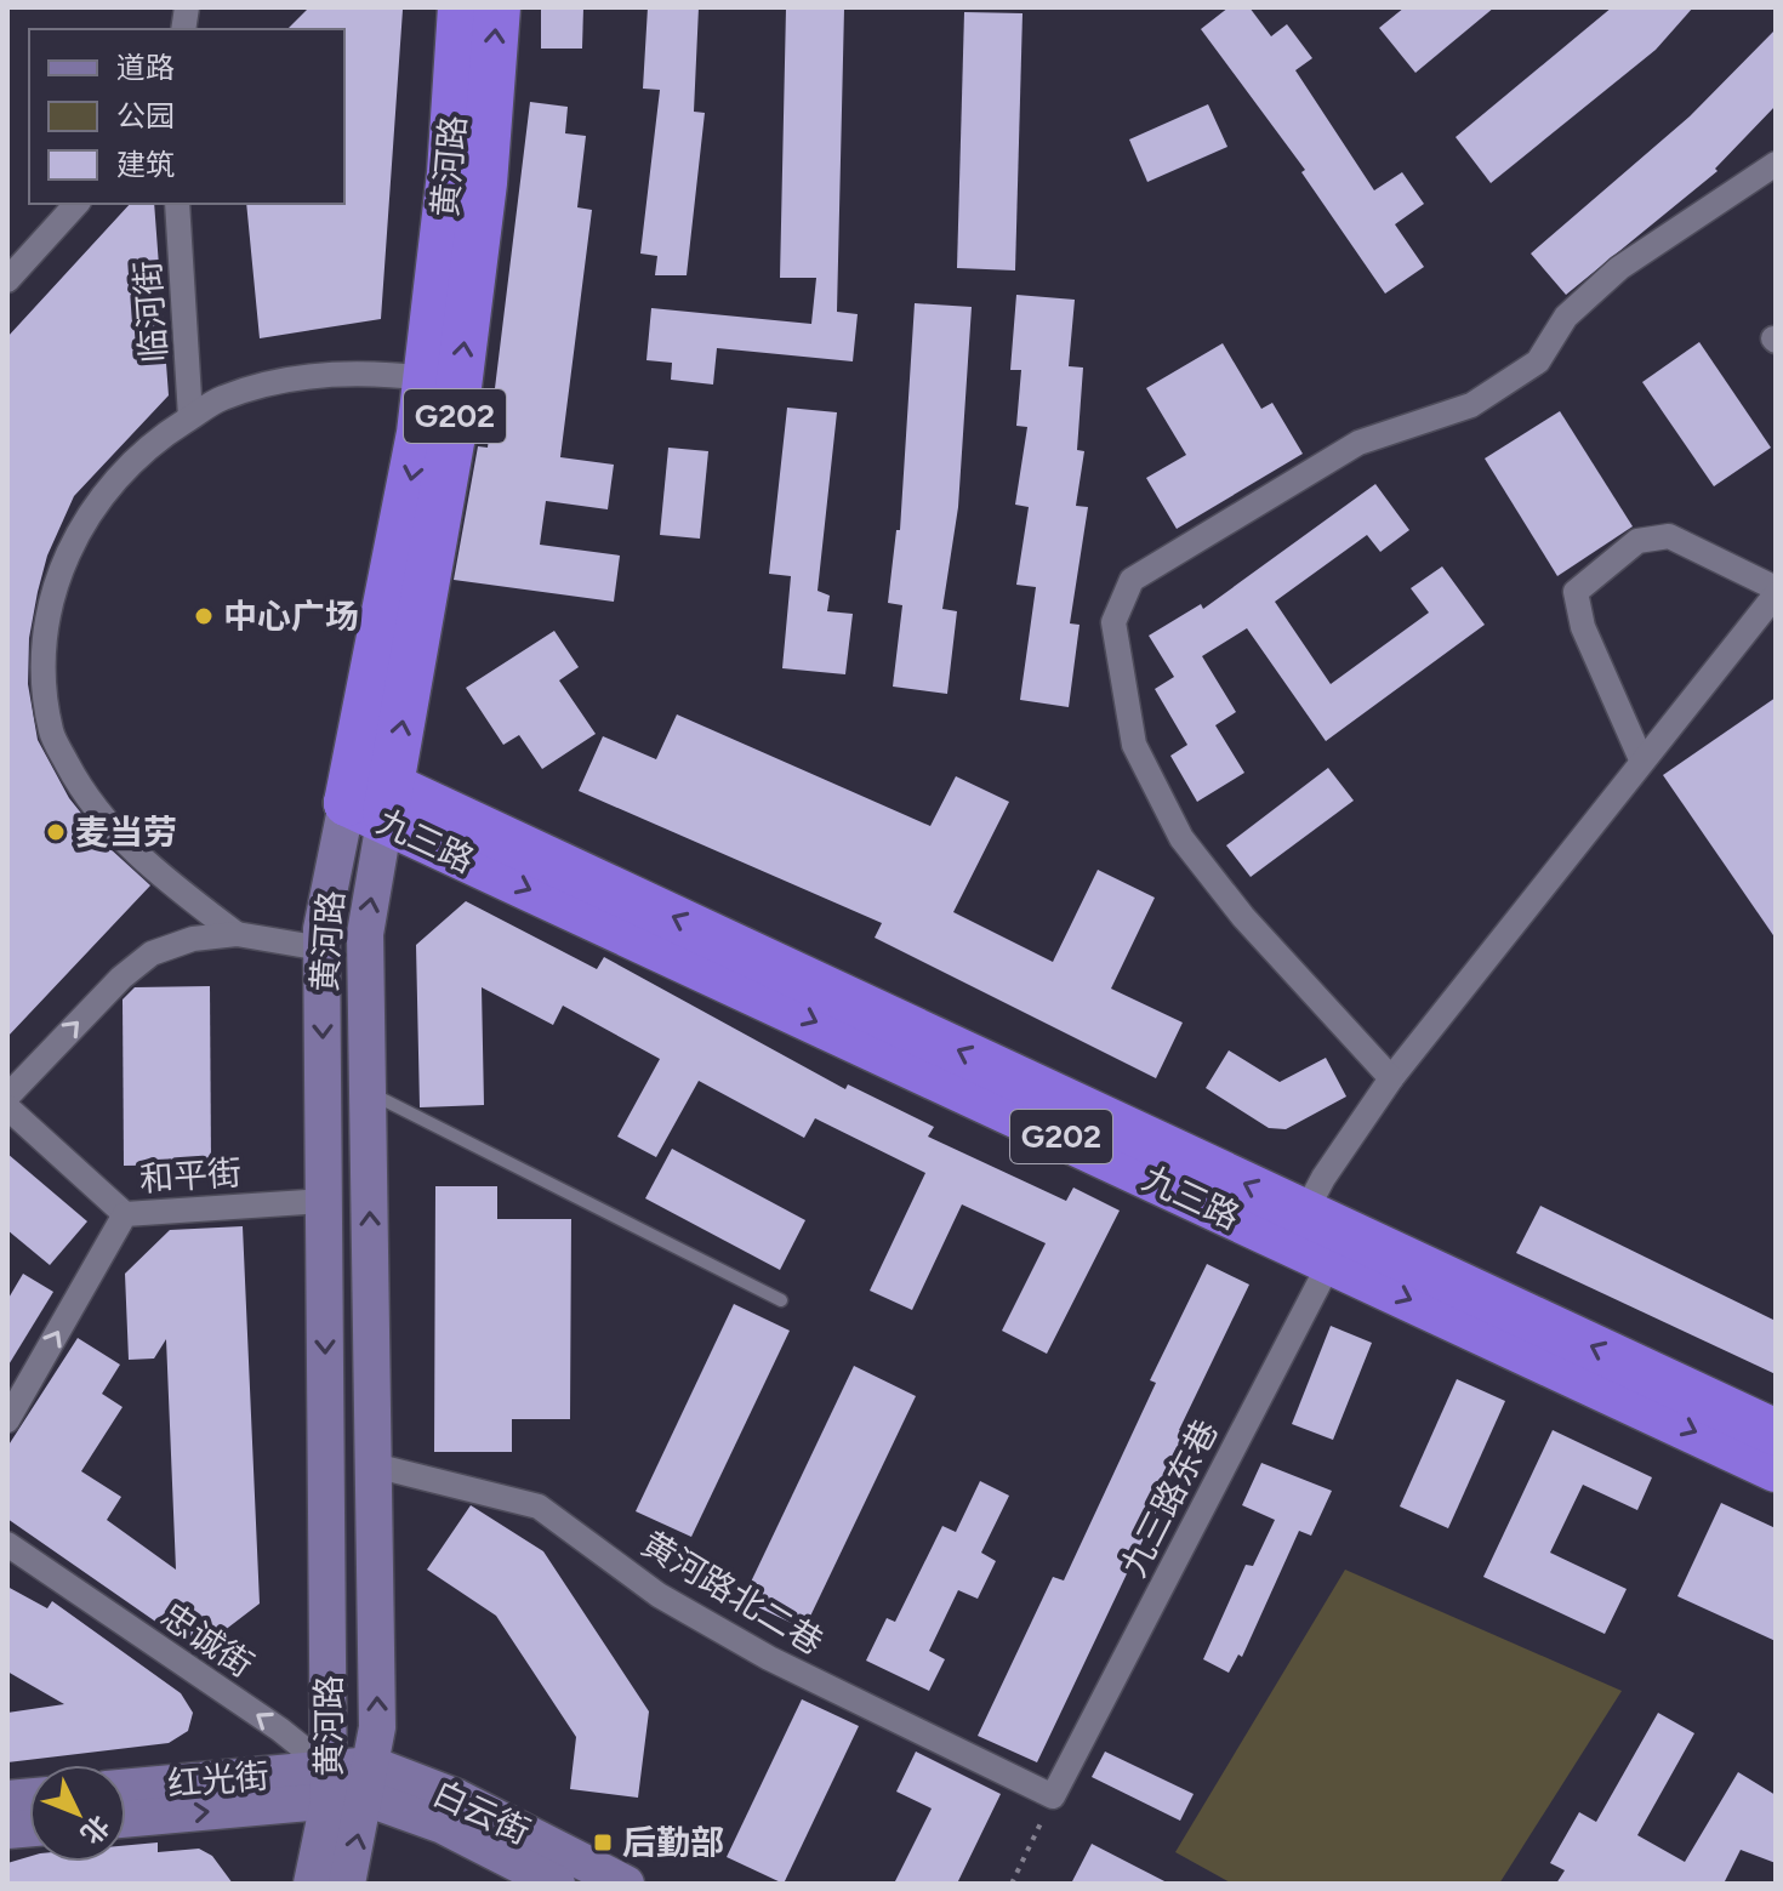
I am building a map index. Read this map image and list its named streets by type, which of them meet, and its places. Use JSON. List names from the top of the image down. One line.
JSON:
{"streets":{"highway":["黄河路","G202","九三路"],"main road":["红光街","白云街"],"street":["临河街","和平街","九三路东巷","黄河路北二巷","忠诚街"]},"crossings":[["黄河路","九三路"],["黄河路","和平街"],["黄河路","黄河路北二巷"],["黄河路","忠诚街"],["黄河路","红光街"],["黄河路","白云街"],["九三路","九三路东巷"],["九三路东巷","黄河路北二巷"],["忠诚街","红光街"],["忠诚街","白云街"],["红光街","白云街"]],"one_way":["和平街","忠诚街"],"places":{"other":["中心广场","麦当劳"],"transit":["后勤部"]},"legend":["道路","公园","建筑"],"north":"bottom right"}
